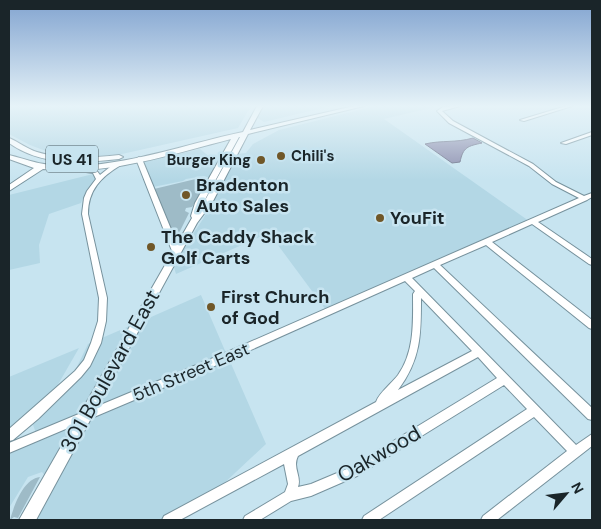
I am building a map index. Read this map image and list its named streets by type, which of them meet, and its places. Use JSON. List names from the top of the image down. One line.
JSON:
{"streets":{"main road":["US 41","301 Boulevard East"],"street":["5th Street East","Oakwood"]},"crossings":[["US 41","301 Boulevard East"],["301 Boulevard East","5th Street East"]],"places":["Chili's","Burger King","Bradenton Auto Sales","YouFit","The Caddy Shack Golf Carts","First Church of God"],"north":"top right"}
